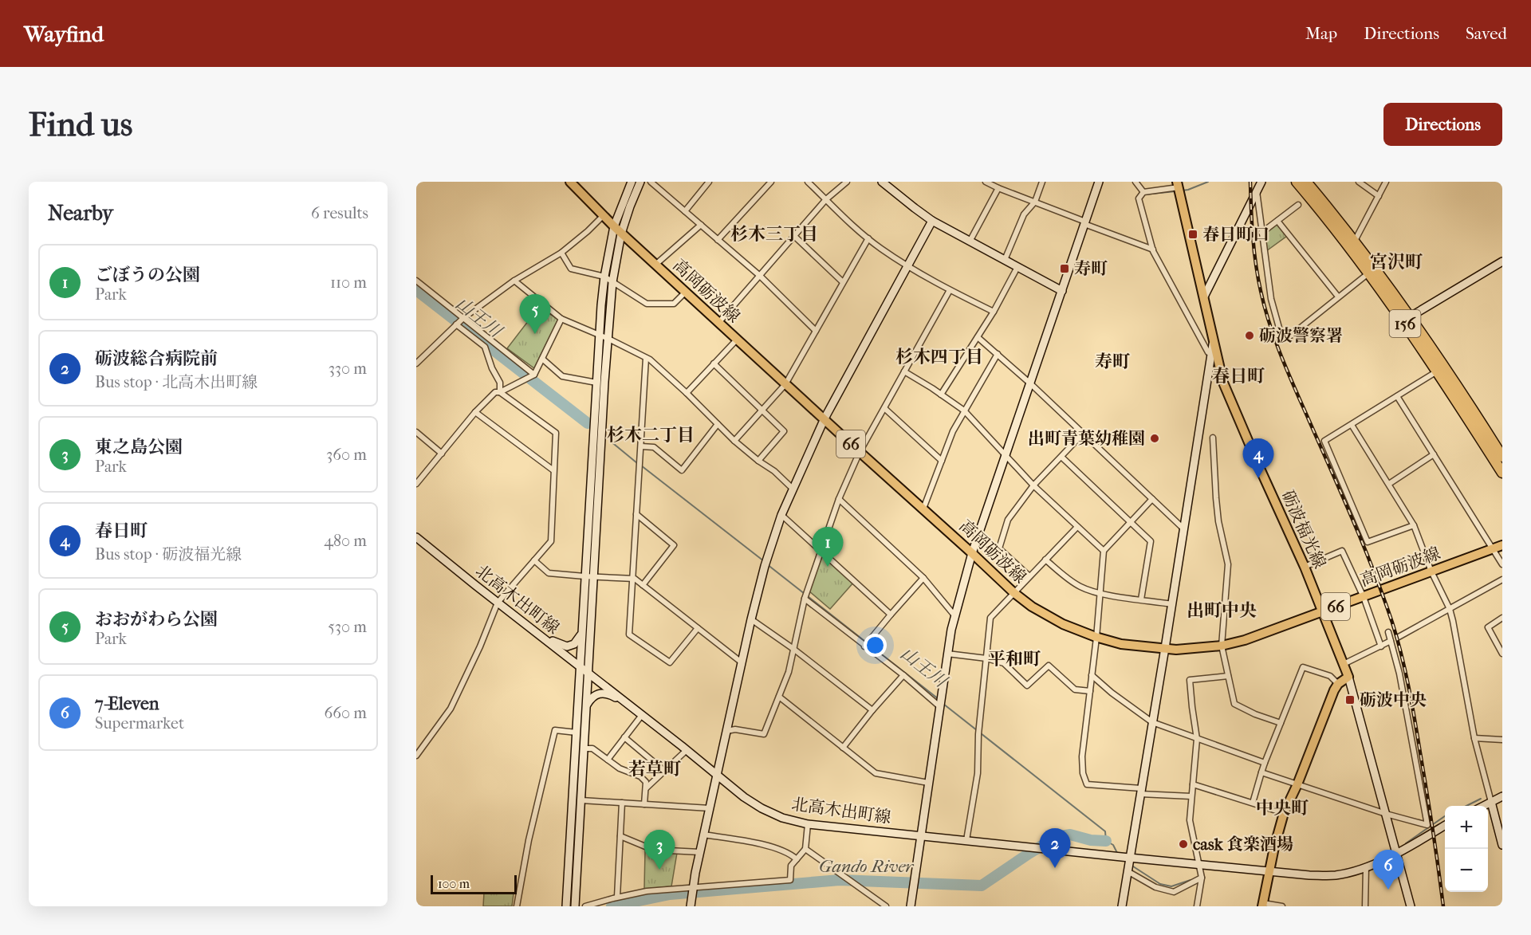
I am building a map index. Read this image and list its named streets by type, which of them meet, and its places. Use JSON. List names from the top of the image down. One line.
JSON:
{"streets":{"highway":["156"],"main road":["高岡砺波線","66","砺波福光線"],"street":["北高木出町線"]},"crossings":[["高岡砺波線","砺波福光線"]],"districts":["杉木三丁目","宮沢町","杉木四丁目","寿町","春日町","杉木二丁目","出町中央","平和町","若草町","中央町"],"water":["山王川","Gando River"],"places":{"transit":["春日町口","寿町","砺波中央"],"other":["砺波警察署","出町青葉幼稚園","cask 食楽酒場"]},"scale_bar":"100 m","page":{"header":"Wayfind","nav":["Map","Directions","Saved"],"buttons":"Directions","title":"Find us","heading":["Nearby","6 results"],"list":[{"mark":"1","name":"ごぼうの公園","note":"Park","value":"110 m"},{"mark":"2","name":"砺波総合病院前","note":"Bus stop · 北高木出町線","value":"330 m"},{"mark":"3","name":"東之島公園","note":"Park","value":"360 m"},{"mark":"4","name":"春日町","note":"Bus stop · 砺波福光線","value":"480 m"},{"mark":"5","name":"おおがわら公園","note":"Park","value":"530 m"},{"mark":"6","name":"7-Eleven","note":"Supermarket","value":"660 m"}],"pins":["5","4","1","2","3","6"],"map_buttons":["+","−"],"scale":"100 m"}}
